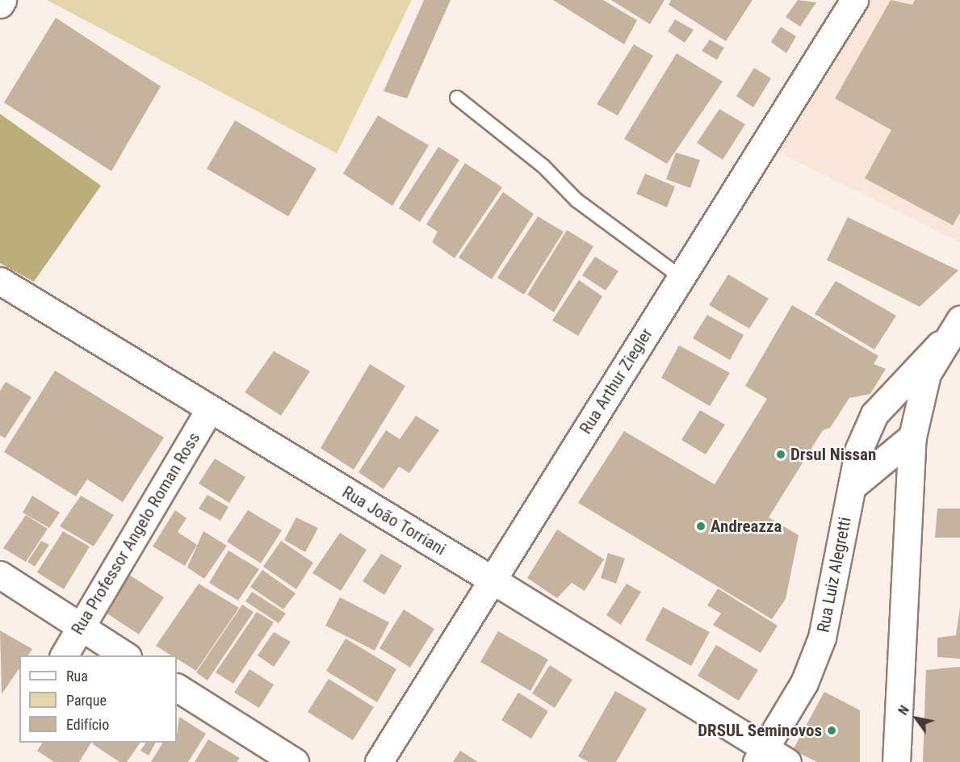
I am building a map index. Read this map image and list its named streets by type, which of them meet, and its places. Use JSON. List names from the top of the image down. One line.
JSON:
{"streets":{"street":["Rua Arthur Ziegler","Rua João Torriani","Rua Professor Angelo Roman Ross","Rua Luiz Alegretti"]},"crossings":[["Rua Arthur Ziegler","Rua João Torriani"],["Rua João Torriani","Rua Professor Angelo Roman Ross"],["Rua João Torriani","Rua Luiz Alegretti"]],"places":["Drsul Nissan","Andreazza","DRSUL Seminovos"],"legend":["Rua","Parque","Edifício"],"north":"top left"}
